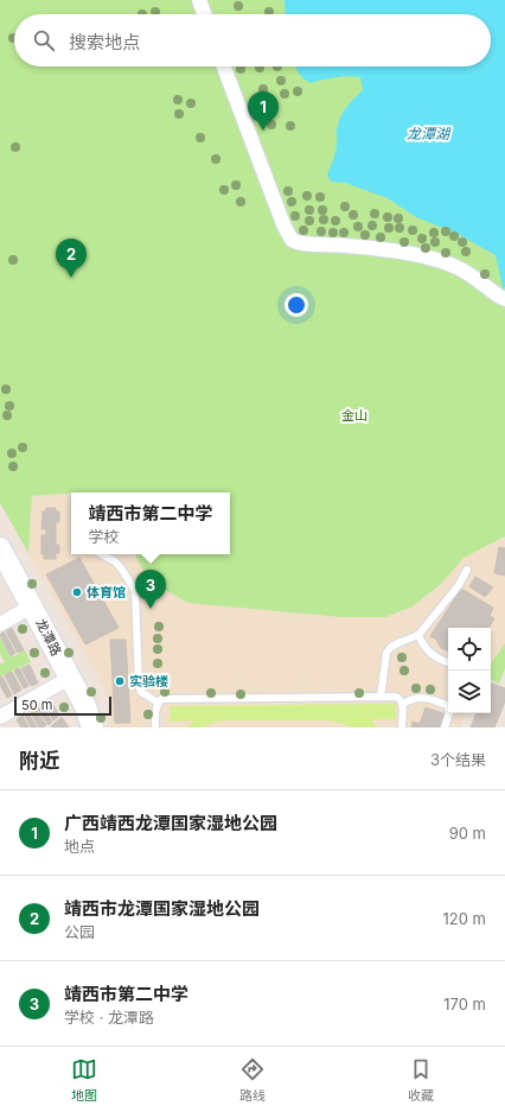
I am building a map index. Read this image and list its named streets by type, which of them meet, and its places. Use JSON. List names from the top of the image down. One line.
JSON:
{"streets":{"main road":["龙潭路"]},"water":["龙潭湖"],"parks":["金山"],"places":["体育馆","实验楼"],"scale_bar":"50 m","page":{"search":"搜索地点","pins":["1","2","3"],"popup":["靖西市第二中学","学校"],"scale":"50 m","heading":["附近","3个结果"],"list":[{"mark":"1","name":"广西靖西龙潭国家湿地公园","note":"地点","value":"90 m"},{"mark":"2","name":"靖西市龙潭国家湿地公园","note":"公园","value":"120 m"},{"mark":"3","name":"靖西市第二中学","note":"学校 · 龙潭路","value":"170 m"}],"nav":["地图","路线","收藏"]}}
